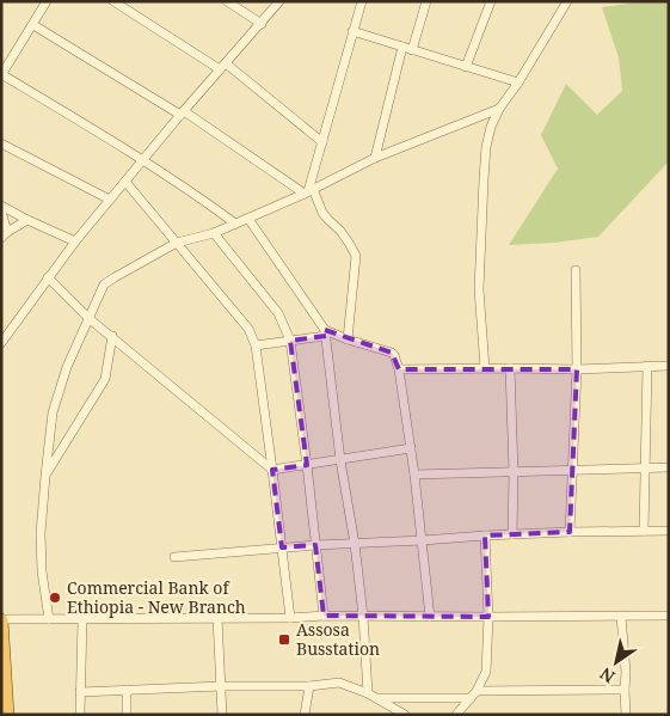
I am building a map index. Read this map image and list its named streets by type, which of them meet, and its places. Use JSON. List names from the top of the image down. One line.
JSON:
{"places":{"other":["Commercial Bank of Ethiopia - New Branch"],"transit":["Assosa Busstation"]},"north":"bottom left"}
